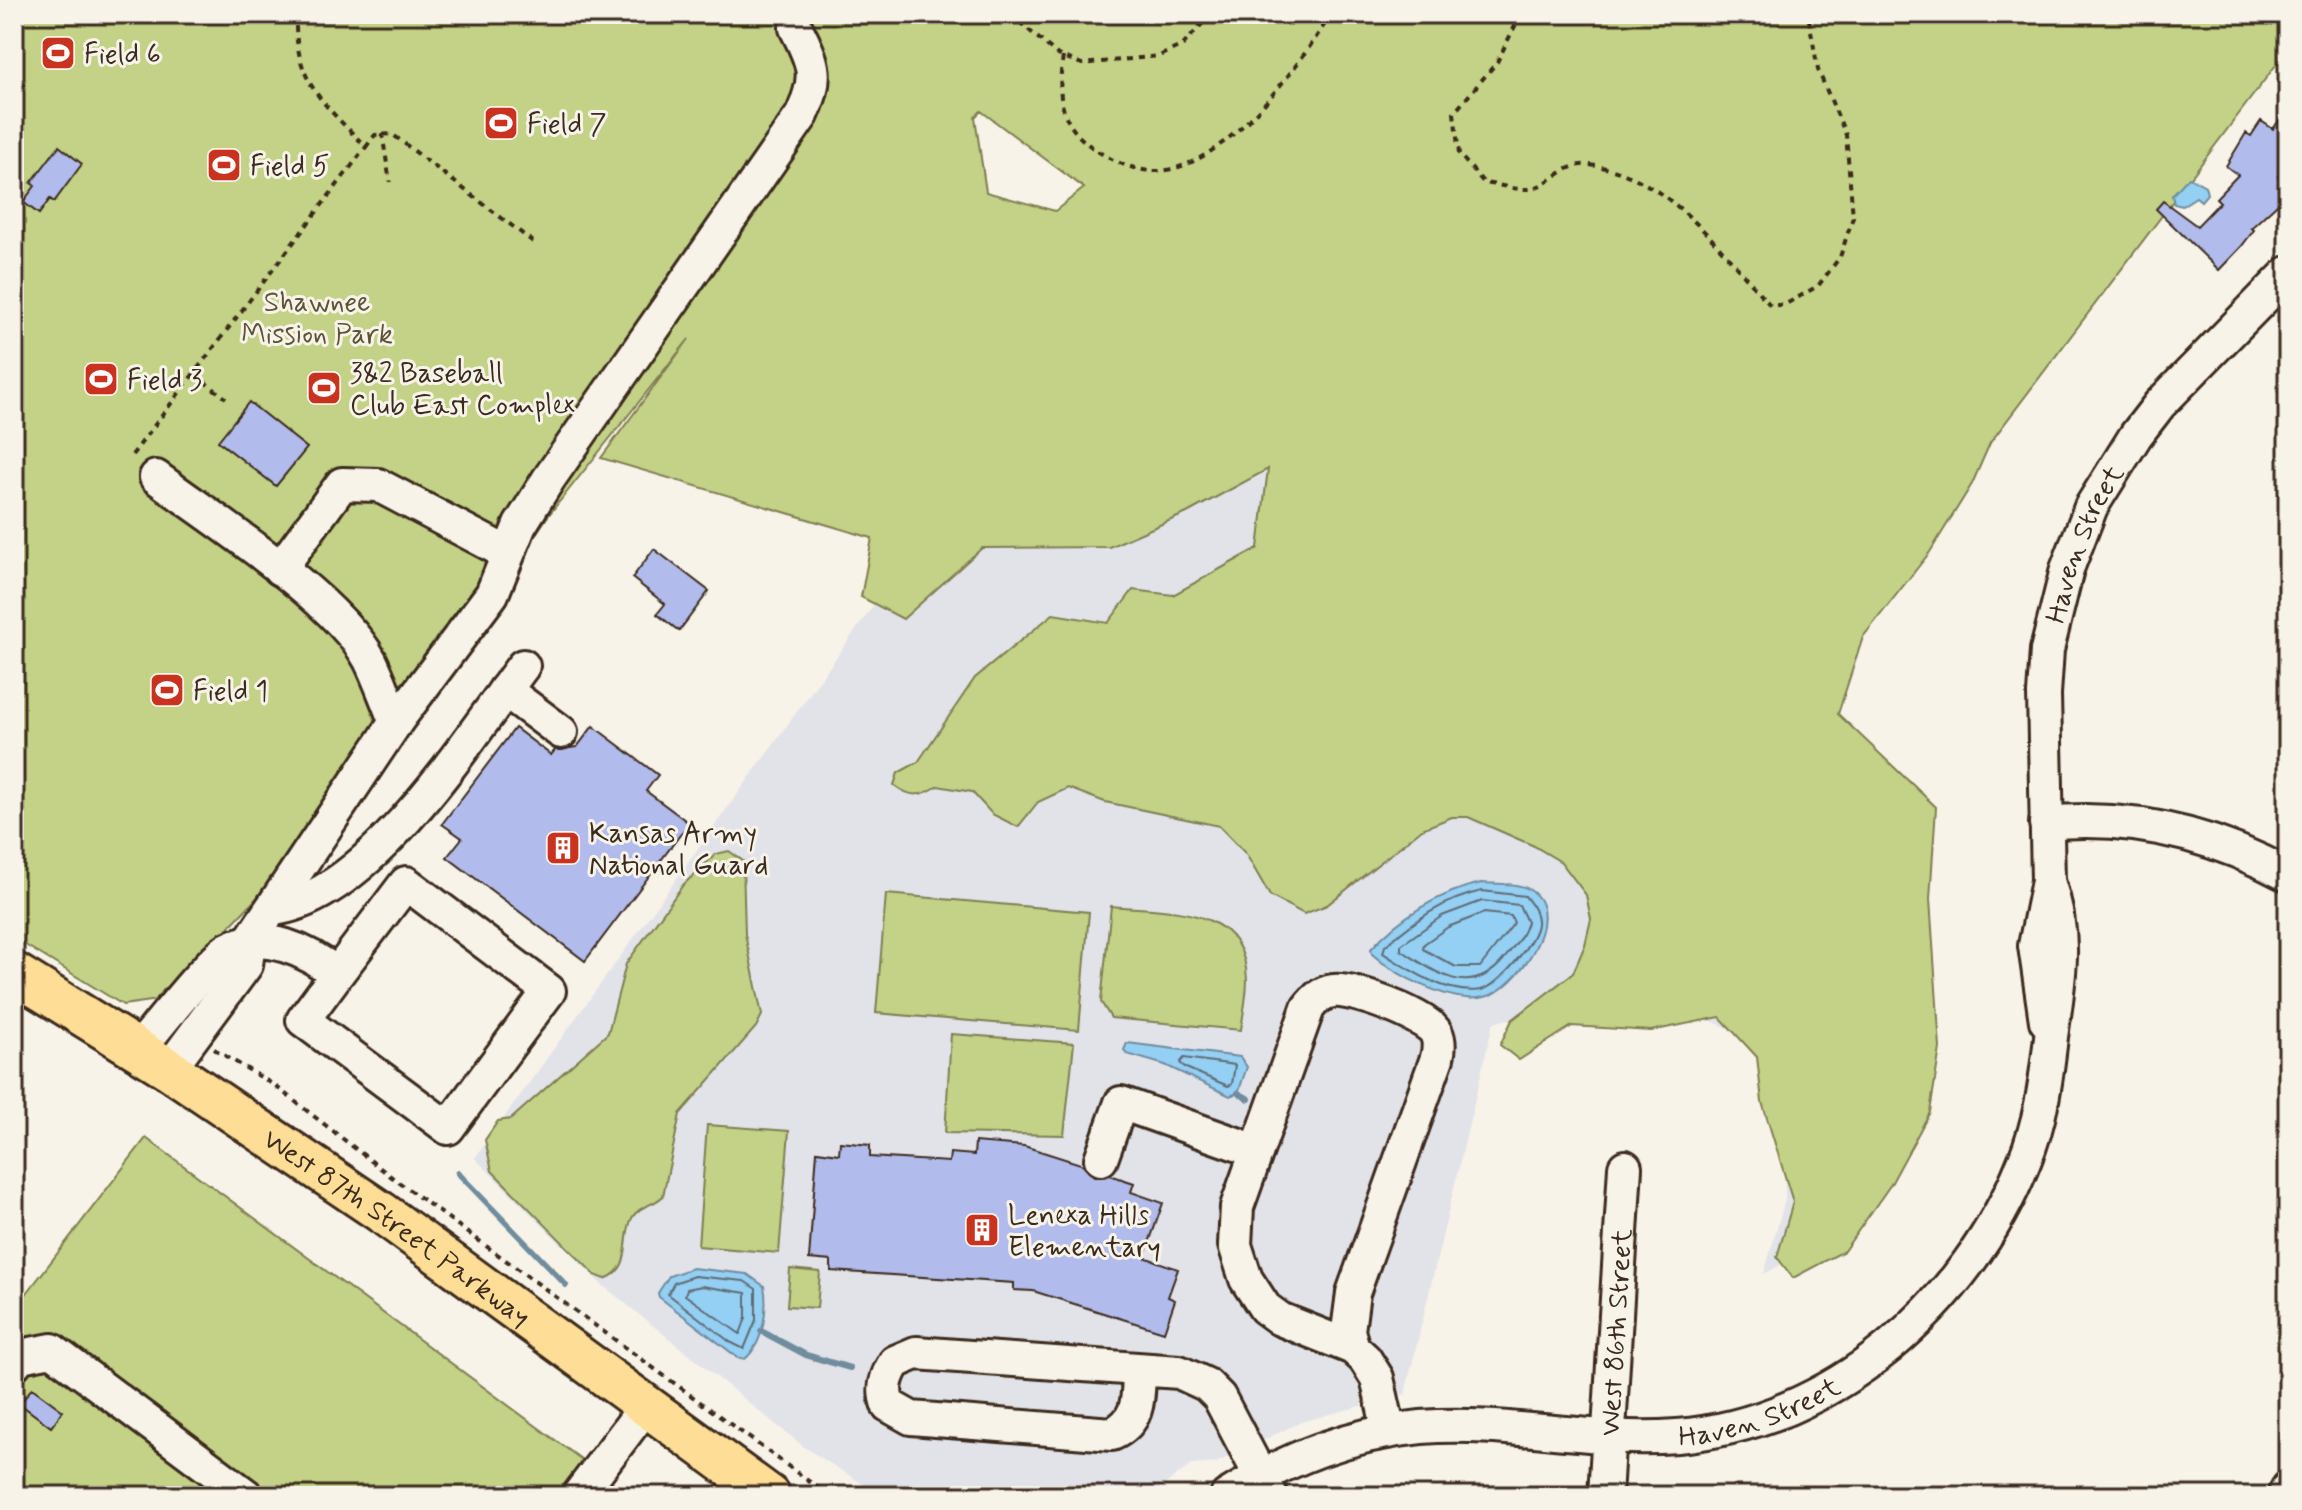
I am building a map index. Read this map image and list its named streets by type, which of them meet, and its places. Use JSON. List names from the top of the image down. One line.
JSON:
{"streets":{"main road":["West 87th Street Parkway"],"street":["Haven Street","West 86th Street"]},"crossings":[["Haven Street","West 86th Street"]],"parks":["Shawnee Mission Park"],"places":{"sports":["Field 6","Field 7","Field 5","Field 3","3&2 Baseball Club East Complex","Field 1"],"building":["Kansas Army National Guard","Lenexa Hills Elementary"]}}
